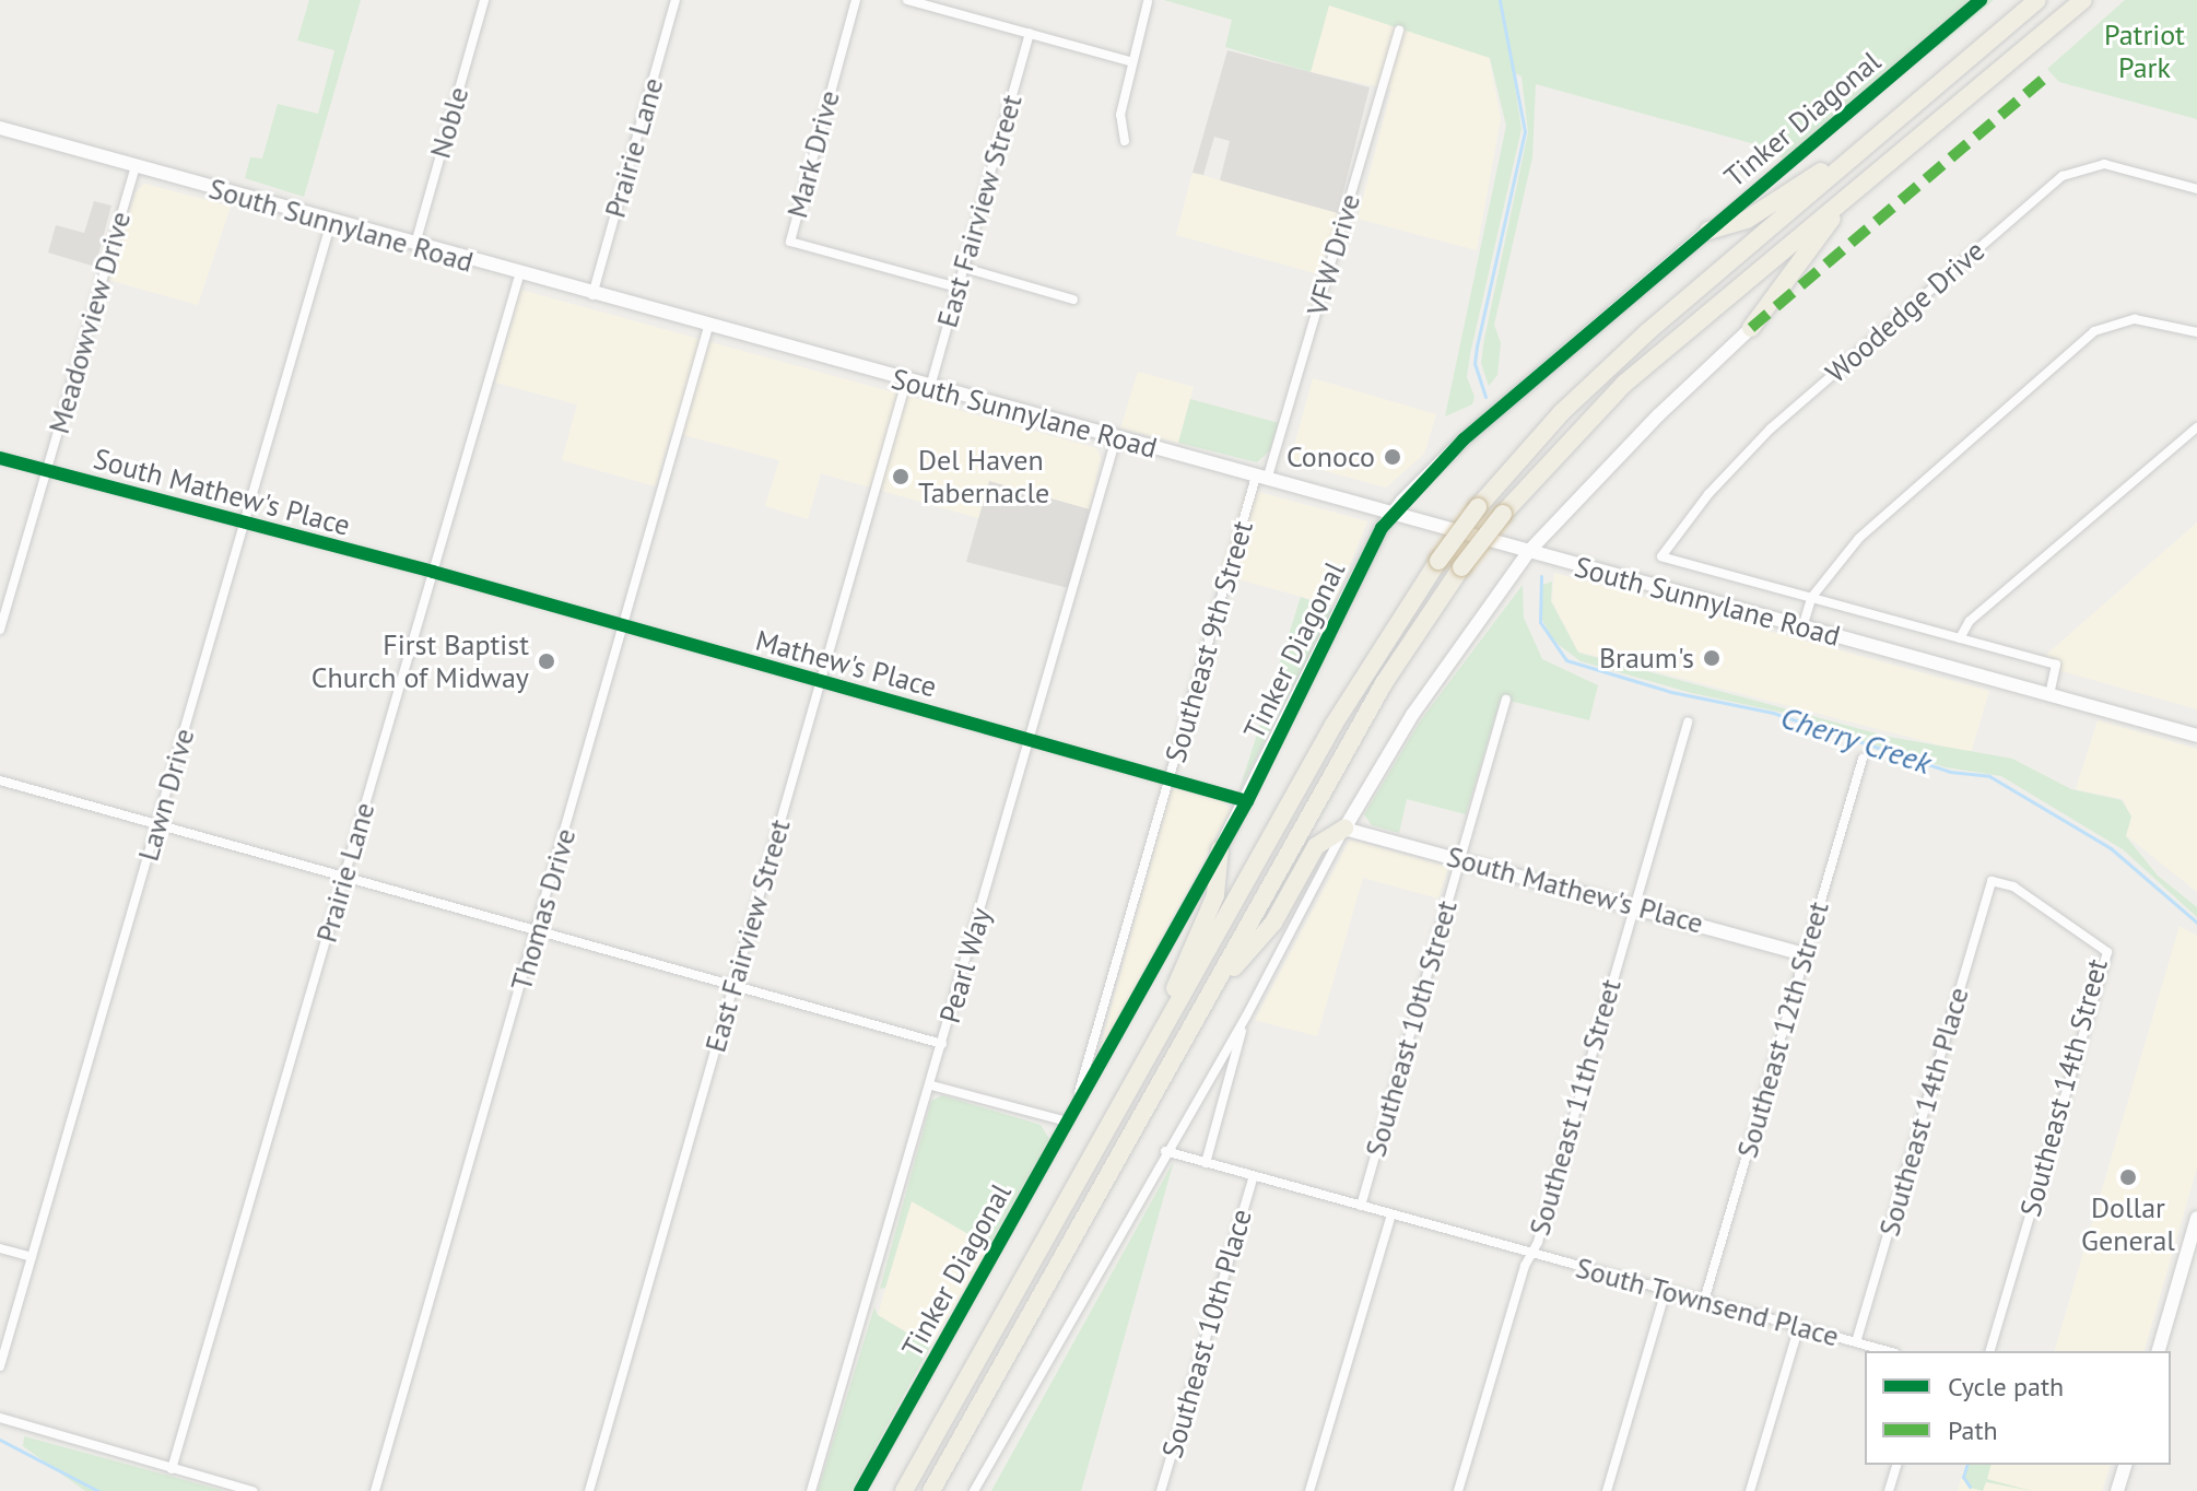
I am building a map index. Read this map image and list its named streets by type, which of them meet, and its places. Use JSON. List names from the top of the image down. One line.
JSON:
{"streets":{"main road":["Tinker Diagonal","South Sunnylane Road","South Mathew's Place"],"street":["Noble","Prairie Lane","Mark Drive","East Fairview Street","VFW Drive","Woodedge Drive","Meadowview Drive","Southeast 9th Street","Mathew's Place","Lawn Drive","Thomas Drive","Pearl Way","Southeast 10th Street","Southeast 12th Street","Southeast 14th Street","Southeast 11th Street","Southeast 14th Place","South Townsend Place","Southeast 10th Place"]},"crossings":[["Tinker Diagonal","South Sunnylane Road"],["Tinker Diagonal","Southeast 9th Street"],["Tinker Diagonal","Mathew's Place"],["Noble","South Sunnylane Road"],["Prairie Lane","South Sunnylane Road"],["Prairie Lane","South Mathew's Place"],["Prairie Lane","Mathew's Place"],["Mark Drive","East Fairview Street"],["East Fairview Street","South Sunnylane Road"],["East Fairview Street","Mathew's Place"],["South Sunnylane Road","VFW Drive"],["South Sunnylane Road","Woodedge Drive"],["South Sunnylane Road","Meadowview Drive"],["South Sunnylane Road","Southeast 9th Street"],["South Sunnylane Road","Lawn Drive"],["South Sunnylane Road","Thomas Drive"],["South Sunnylane Road","Pearl Way"],["VFW Drive","Southeast 9th Street"],["Meadowview Drive","South Mathew's Place"],["South Mathew's Place","Mathew's Place"],["South Mathew's Place","Lawn Drive"],["South Mathew's Place","Southeast 10th Street"],["South Mathew's Place","Southeast 12th Street"],["South Mathew's Place","Southeast 11th Street"],["Southeast 9th Street","Mathew's Place"],["Mathew's Place","Thomas Drive"],["Mathew's Place","Pearl Way"],["Southeast 10th Street","South Townsend Place"],["Southeast 12th Street","South Townsend Place"],["Southeast 14th Street","Southeast 14th Place"],["Southeast 11th Street","South Townsend Place"],["Southeast 14th Place","South Townsend Place"],["South Townsend Place","Southeast 10th Place"]],"water":["Cherry Creek"],"parks":["Patriot Park"],"places":["Conoco","Del Haven Tabernacle","Braum's","First Baptist Church of Midway","Dollar General"],"legend":["Cycle path","Path"]}
